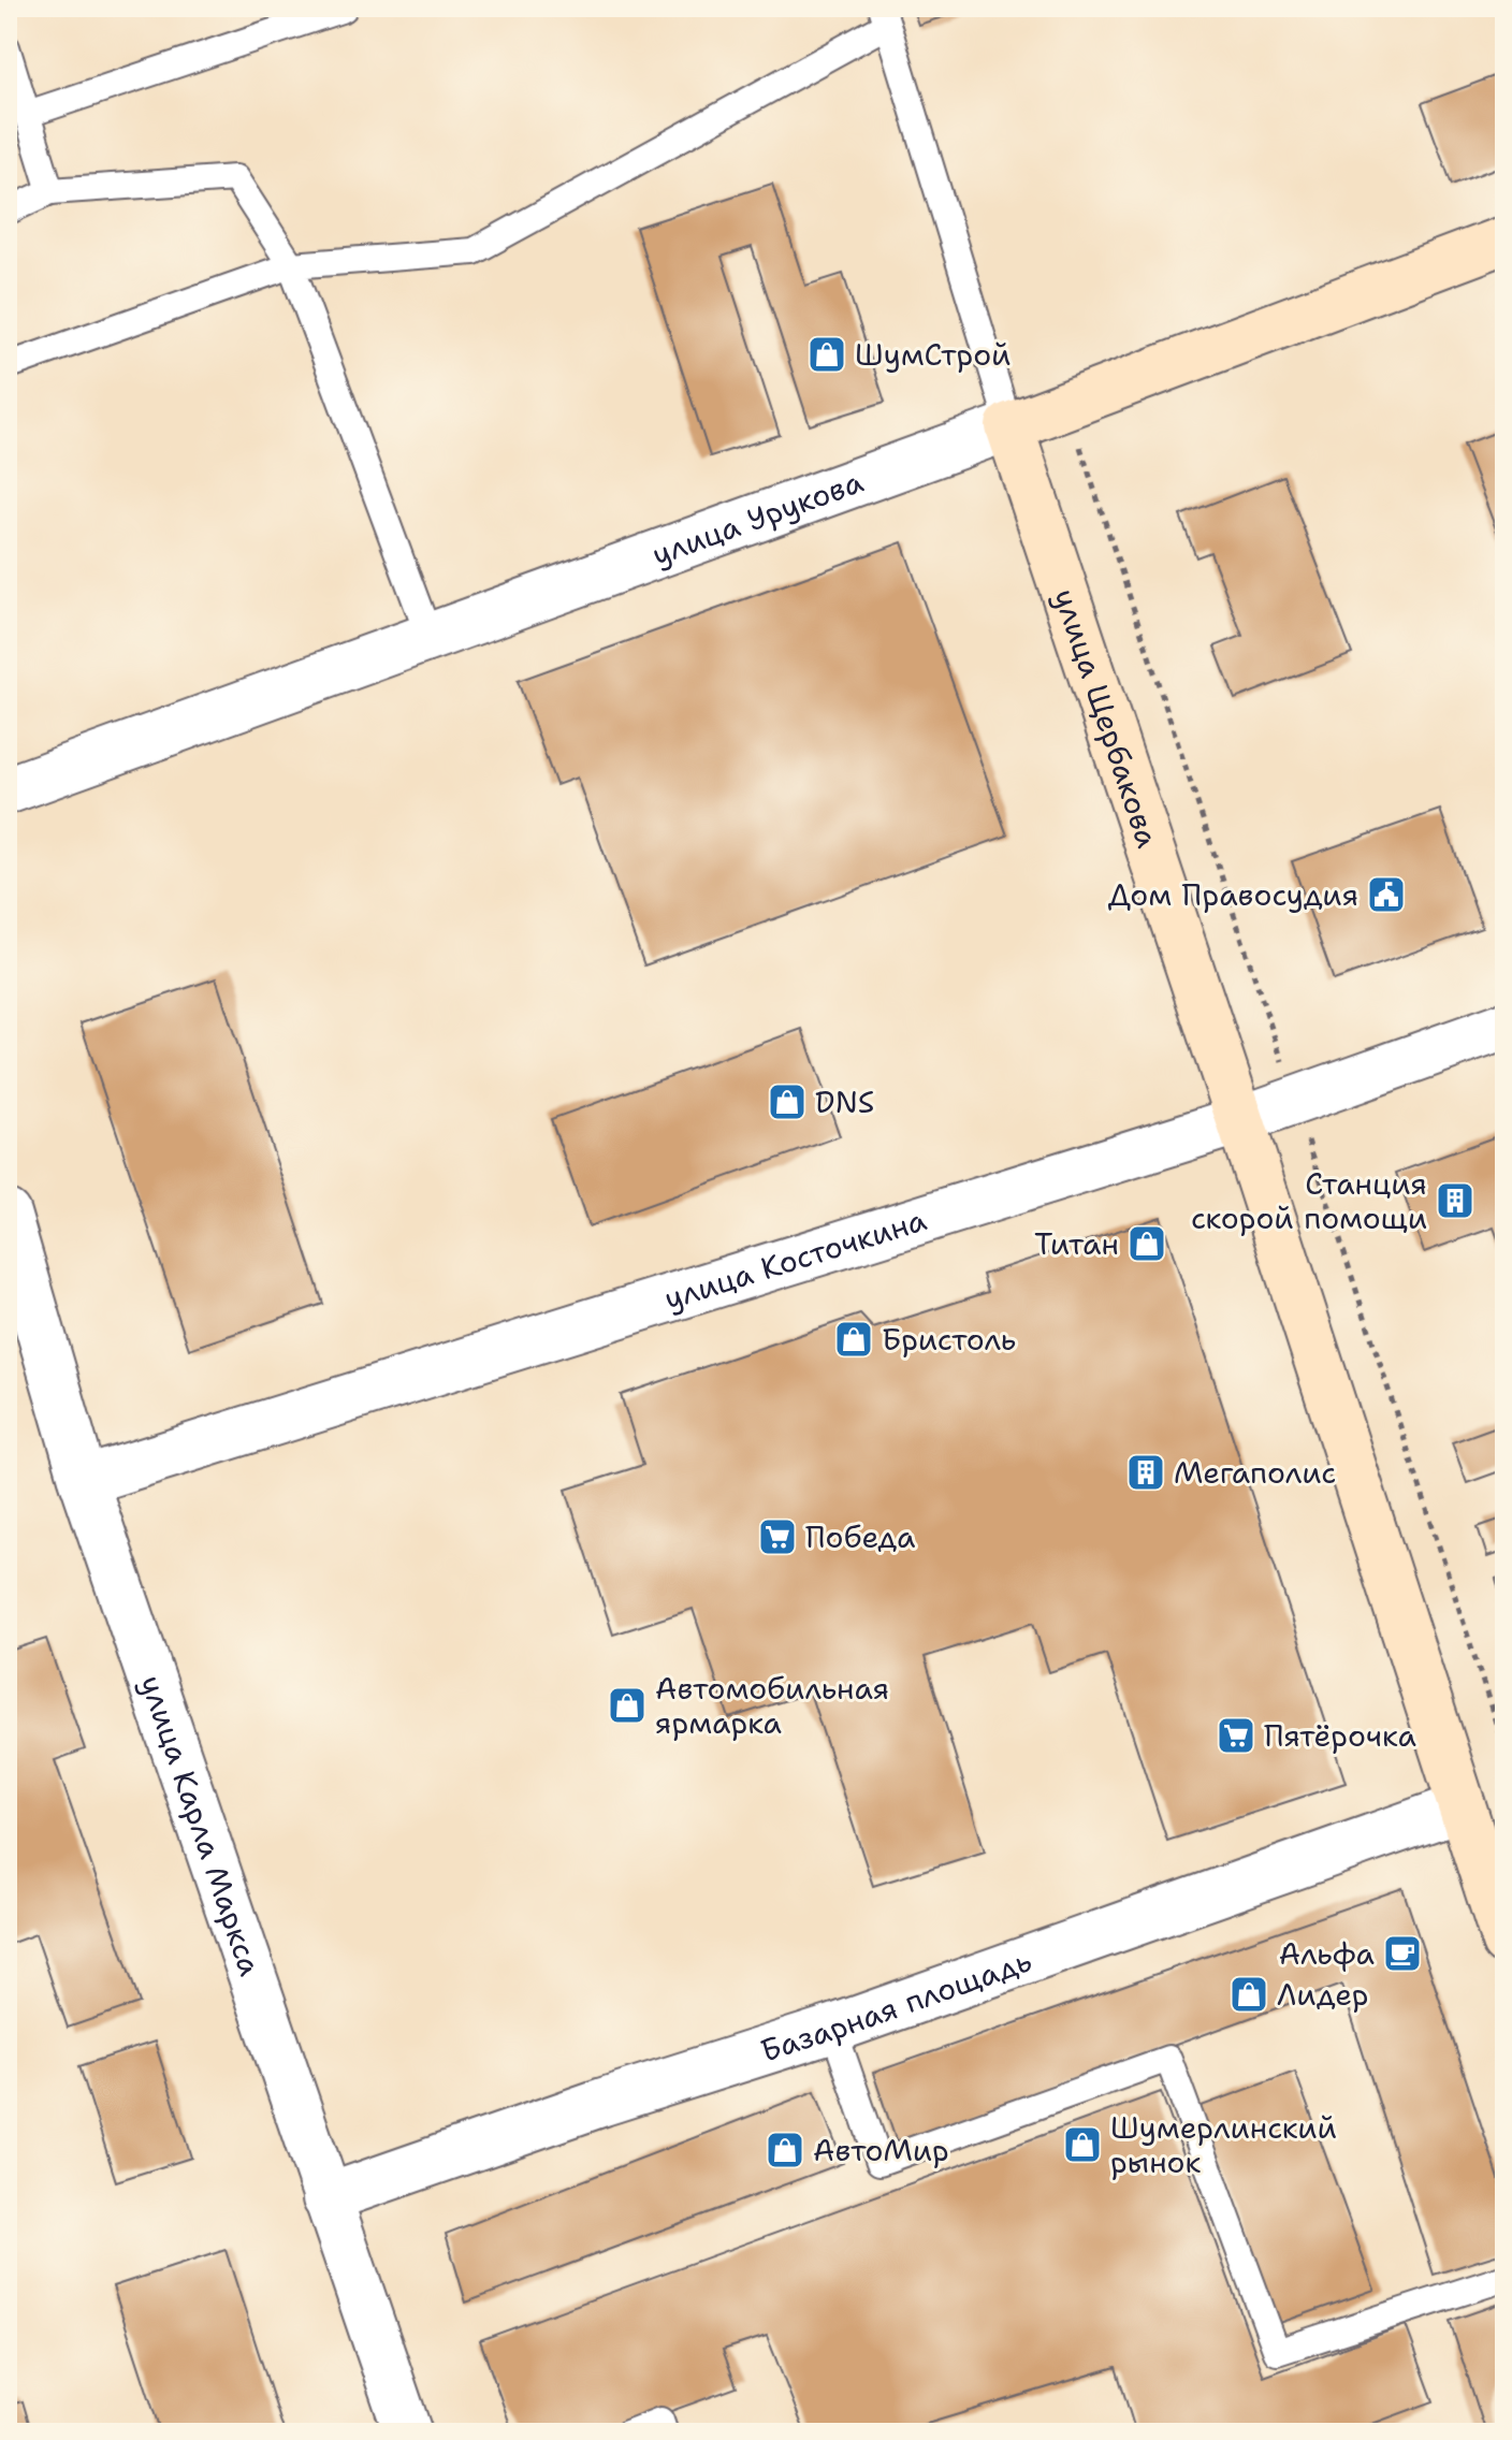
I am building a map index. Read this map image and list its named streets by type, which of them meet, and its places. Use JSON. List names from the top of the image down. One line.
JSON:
{"streets":{"street":["улица Урукова","улица Щербакова","улица Косточкина","улица Карла Маркса","Базарная площадь"]},"crossings":[["улица Урукова","улица Щербакова"],["улица Щербакова","улица Косточкина"],["улица Щербакова","Базарная площадь"],["улица Косточкина","улица Карла Маркса"],["улица Карла Маркса","Базарная площадь"]],"places":{"shop":["ШумСтрой","DNS","Титан","Бристоль","Автомобильная ярмарка","Лидер","Шумерлинский рынок","АвтоМир"],"public building":["Дом Правосудия"],"building":["Станция скорой помощи","Мегаполис"],"supermarket":["Победа","Пятёрочка"],"cafe":["Альфа"]}}
